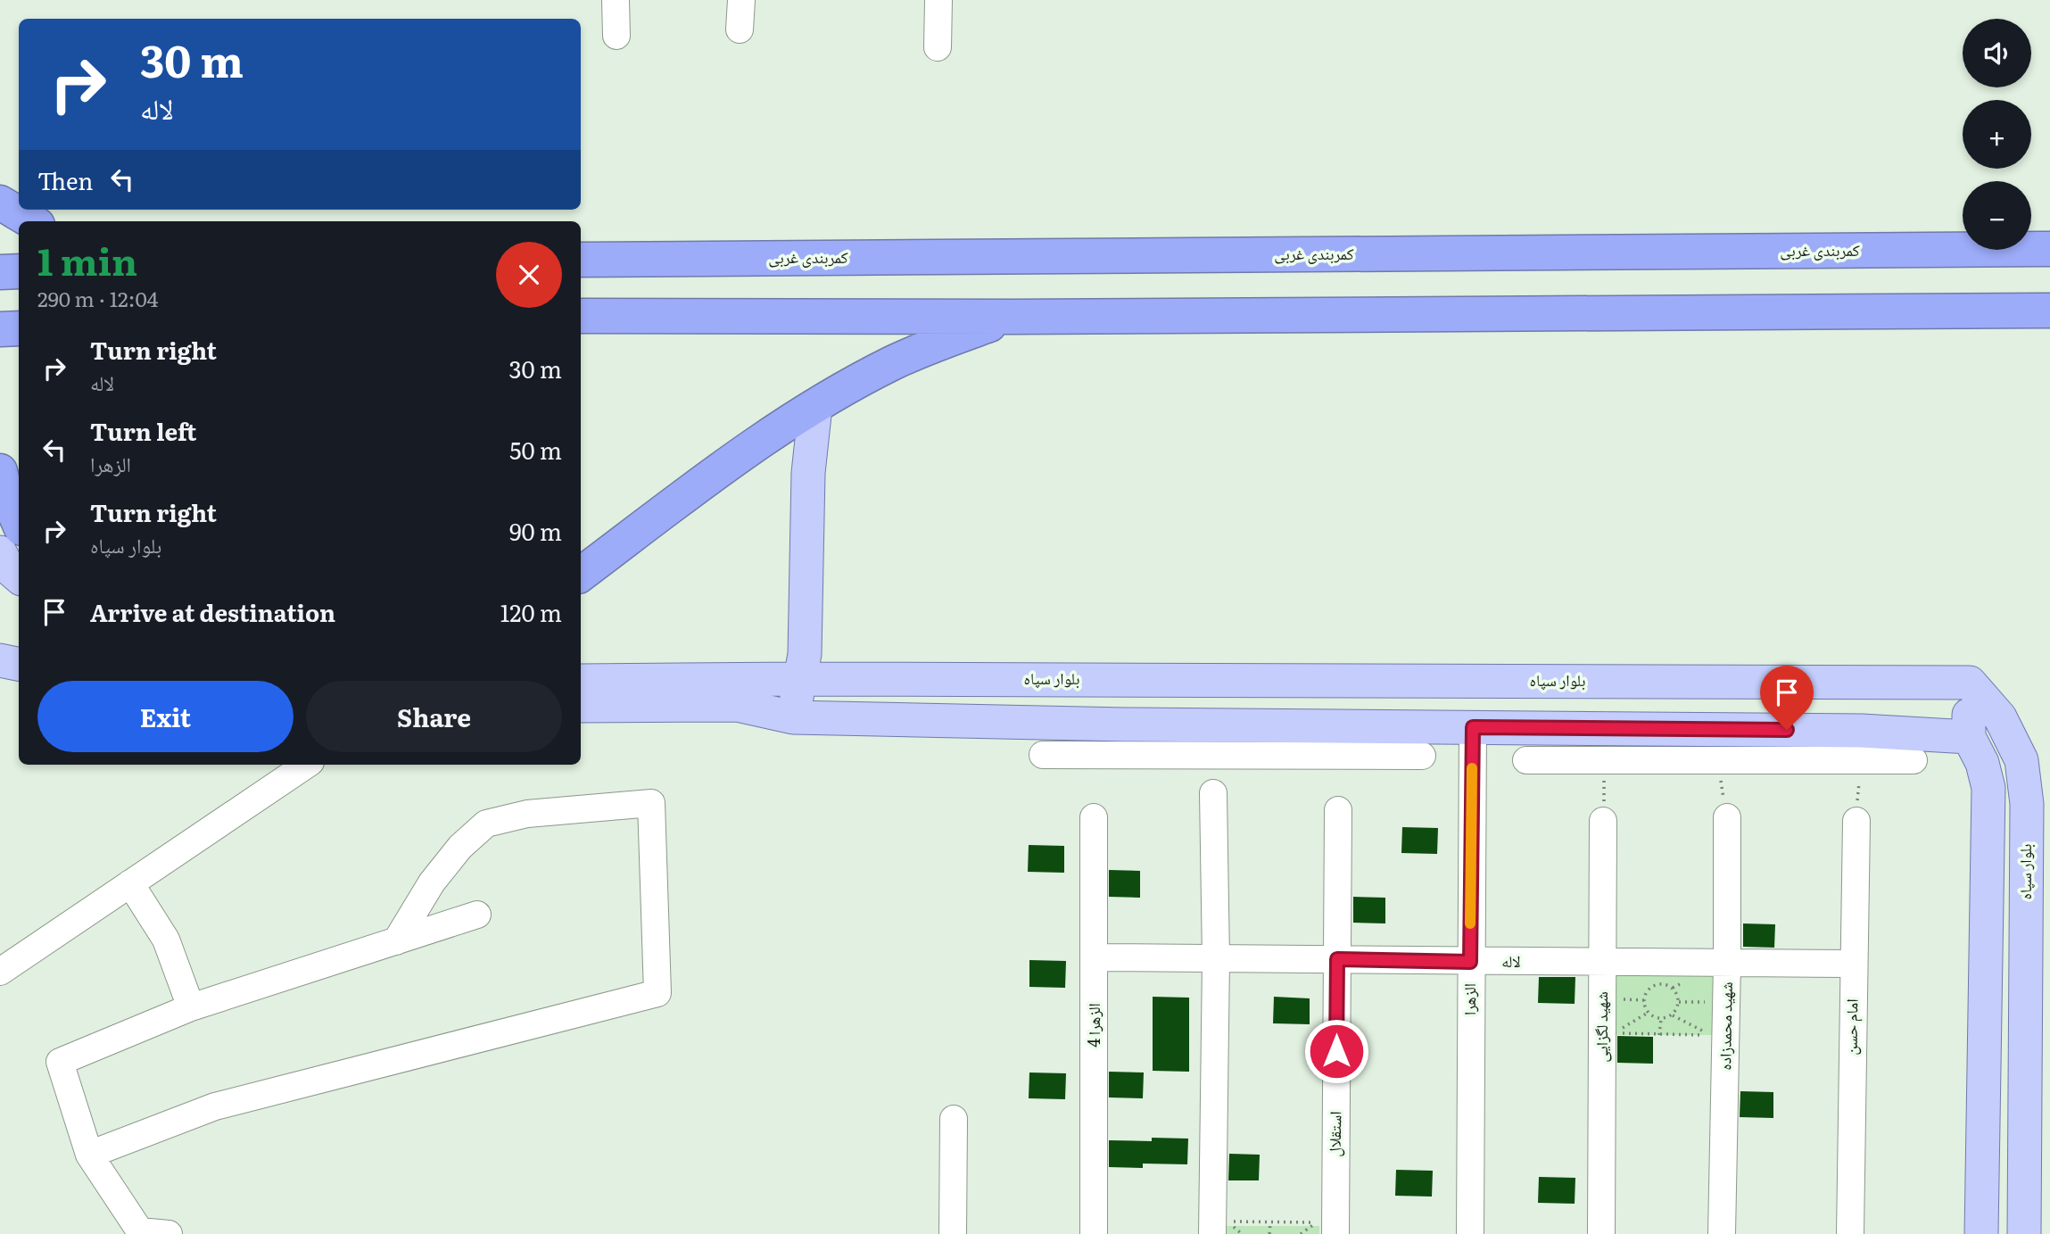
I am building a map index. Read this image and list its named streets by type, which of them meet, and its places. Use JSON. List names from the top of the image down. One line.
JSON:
{"streets":{"highway":["کمربندی غربی"],"main road":["بلوار سپاه"],"street":["لاله","الزهرا","الزهرا 4","شهید محمدزاده","شهید لگزایی","امام حسن","استقلال"]},"crossings":[["لاله","الزهرا"],["لاله","الزهرا 4"],["لاله","شهید محمدزاده"],["لاله","شهید لگزایی"],["لاله","امام حسن"],["لاله","استقلال"]],"page":{"map_buttons":["+","−"],"turn":["30 m","لاله"],"then":"Then","heading":["1 min","290 m · 12:04"],"list":[{"name":"Turn right","note":"لاله","value":"30 m"},{"name":"Turn left","note":"الزهرا","value":"50 m"},{"name":"Turn right","note":"بلوار سپاه","value":"90 m"},{"name":"Arrive at destination","value":"120 m"}],"buttons":["Exit","Share"]}}
